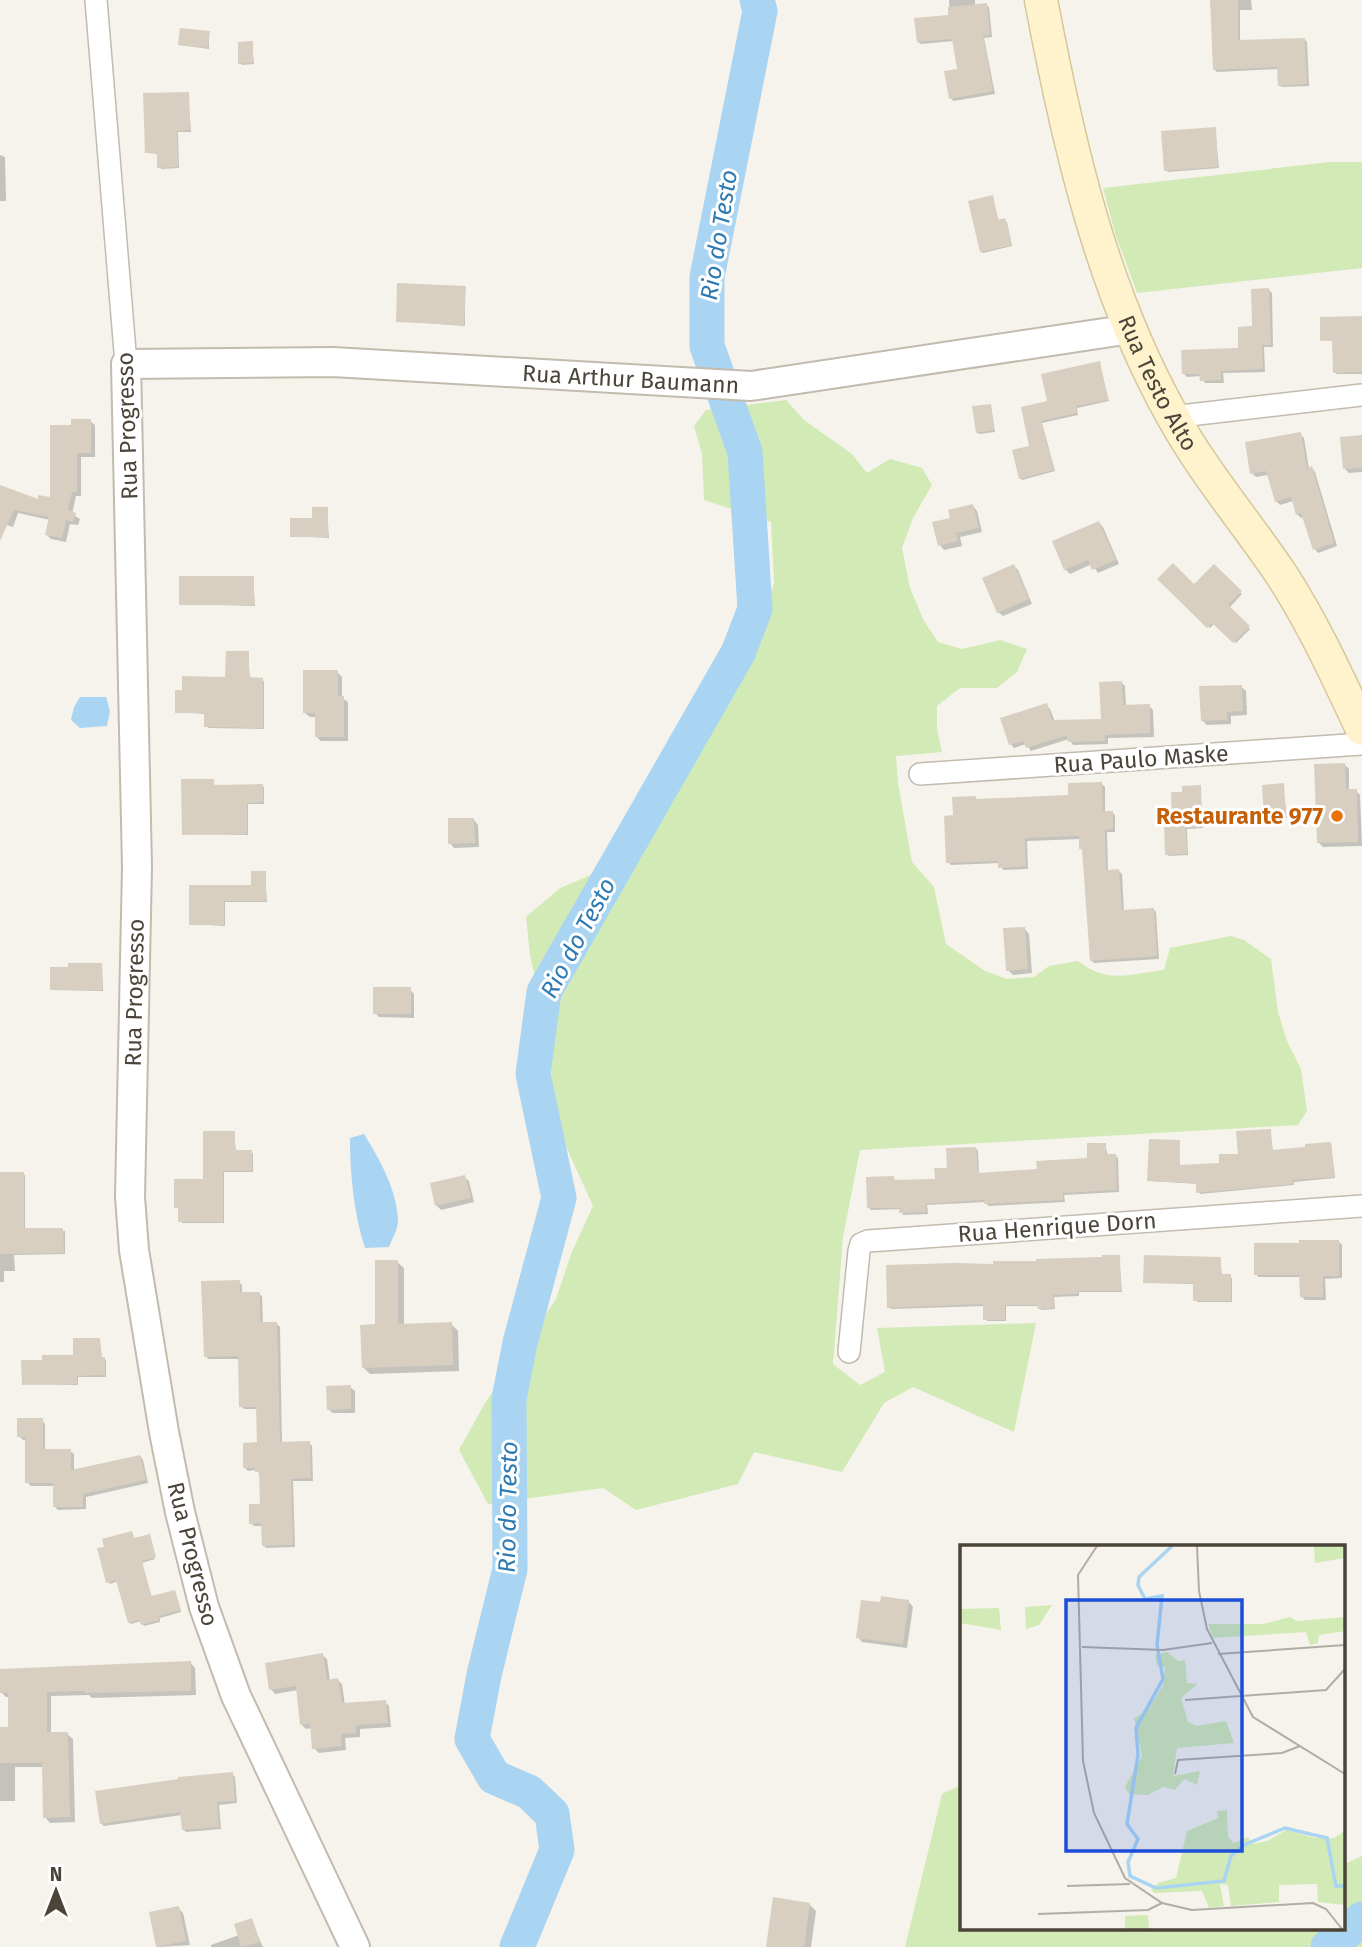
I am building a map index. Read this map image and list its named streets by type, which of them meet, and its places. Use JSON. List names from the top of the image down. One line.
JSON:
{"streets":{"main road":["Rua Testo Alto"],"street":["Rua Arthur Baumann","Rua Progresso","Rua Paulo Maske","Rua Henrique Dorn"]},"crossings":[["Rua Arthur Baumann","Rua Testo Alto"],["Rua Arthur Baumann","Rua Progresso"]],"water":["Rio do Testo"],"places":["Restaurante 977"],"north":"top"}
